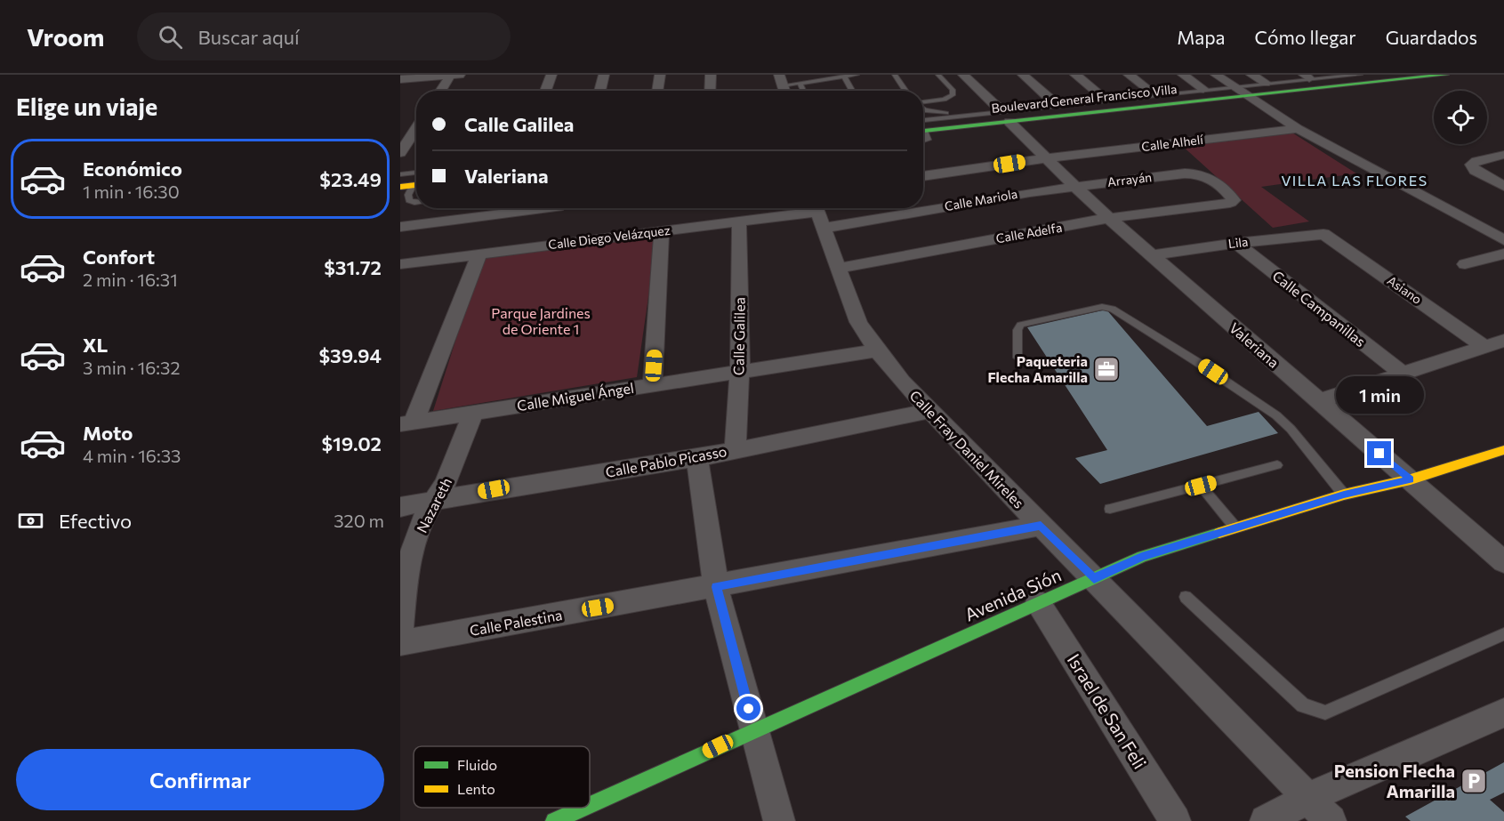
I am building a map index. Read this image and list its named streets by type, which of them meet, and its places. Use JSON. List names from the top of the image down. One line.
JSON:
{"streets":{"main road":["Boulevard General Francisco Villa","Avenida Sión"],"street":["Calle Alhelí","Arrayán","Calle Mariola","Calle Adelfa","Calle Diego Velázquez","Lila","Asiano","Calle Campanillas","Calle Galilea","Valeriana","Calle Miguel Ángel","Calle Fray Daniel Mireles","Calle Pablo Picasso","Nazareth","Calle Palestina","Israel de San Feli"]},"crossings":[["Boulevard General Francisco Villa","Valeriana"],["Calle Alhelí","Valeriana"],["Arrayán","Calle Mariola"],["Arrayán","Calle Adelfa"],["Arrayán","Valeriana"],["Calle Mariola","Calle Diego Velázquez"],["Calle Mariola","Valeriana"],["Calle Mariola","Calle Fray Daniel Mireles"],["Calle Adelfa","Valeriana"],["Calle Adelfa","Calle Fray Daniel Mireles"],["Calle Diego Velázquez","Calle Galilea"],["Calle Diego Velázquez","Calle Fray Daniel Mireles"],["Lila","Asiano"],["Lila","Calle Campanillas"],["Lila","Valeriana"],["Calle Galilea","Calle Miguel Ángel"],["Calle Galilea","Calle Pablo Picasso"],["Valeriana","Avenida Sión"],["Calle Miguel Ángel","Calle Fray Daniel Mireles"],["Calle Miguel Ángel","Nazareth"],["Calle Fray Daniel Mireles","Calle Pablo Picasso"],["Calle Fray Daniel Mireles","Avenida Sión"],["Calle Fray Daniel Mireles","Calle Palestina"],["Calle Pablo Picasso","Nazareth"],["Avenida Sión","Israel de San Feli"]],"districts":["VILLA LAS FLORES"],"parks":["Parque Jardines de Oriente 1"],"places":{"office":["Paqueteria Flecha Amarilla"],"parking":["Pension Flecha Amarilla"]},"legend":["Fluido","Lento"],"page":{"header":"Vroom","search":"Buscar aquí","nav":["Mapa","Cómo llegar","Guardados"],"heading":"Elige un viaje","banner":["Calle Galilea","Valeriana"],"list":[{"name":"Económico","note":"1 min · 16:30","value":"$23.49"},{"name":"Confort","note":"2 min · 16:31","value":"$31.72"},{"name":"XL","note":"3 min · 16:32","value":"$39.94"},{"name":"Moto","note":"4 min · 16:33","value":"$19.02"}],"bubble":"1 min","pay":["Efectivo","320 m"],"buttons":"Confirmar"}}
